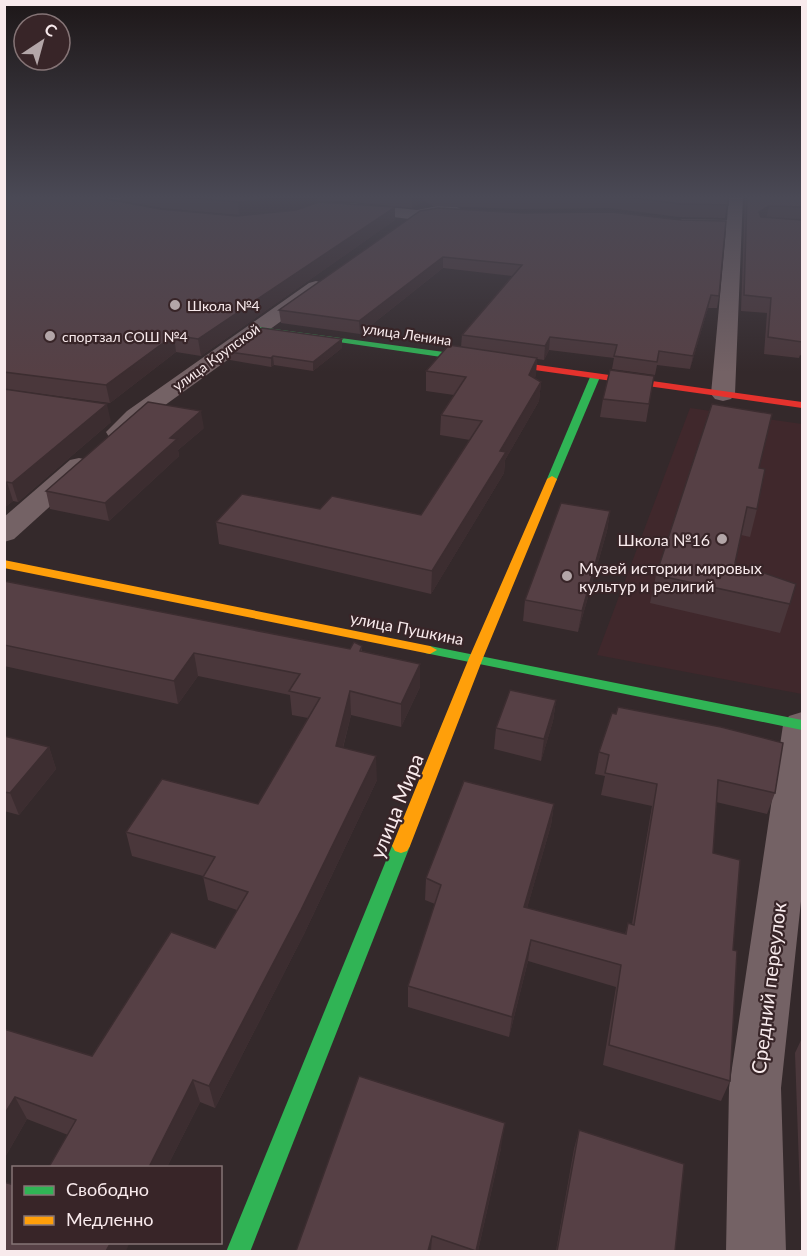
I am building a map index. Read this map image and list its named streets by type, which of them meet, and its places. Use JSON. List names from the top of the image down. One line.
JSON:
{"streets":{"street":["улица Ленина","улица Крупской","улица Пушкина","улица Мира","Средний переулок"]},"crossings":[["улица Ленина","улица Крупской"],["улица Ленина","улица Мира"],["улица Пушкина","улица Мира"],["улица Пушкина","Средний переулок"]],"places":["Школа №4","спортзал СОШ №4","Школа №16","Музей истории мировых культур и религий"],"legend":["Свободно","Медленно"],"north":"top right"}
